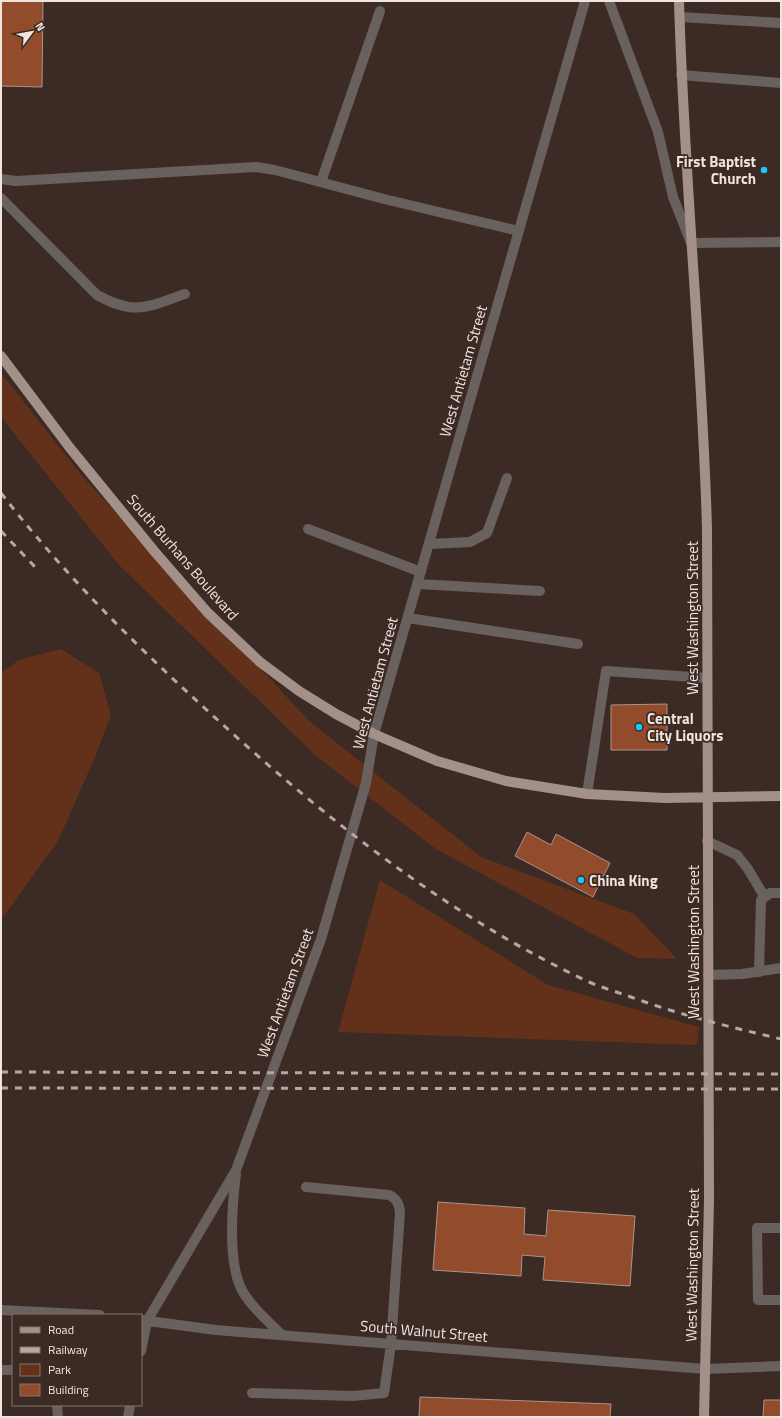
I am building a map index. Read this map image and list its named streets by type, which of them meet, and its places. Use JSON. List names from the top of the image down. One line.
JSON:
{"streets":{"main road":["South Burhans Boulevard","West Washington Street"],"street":["West Antietam Street","South Walnut Street"]},"crossings":[["West Antietam Street","South Burhans Boulevard"],["West Antietam Street","South Walnut Street"],["South Burhans Boulevard","West Washington Street"],["West Washington Street","South Walnut Street"]],"places":["First Baptist Church","Central City Liquors","China King"],"legend":["Road","Railway","Park","Building"],"north":"top right"}
